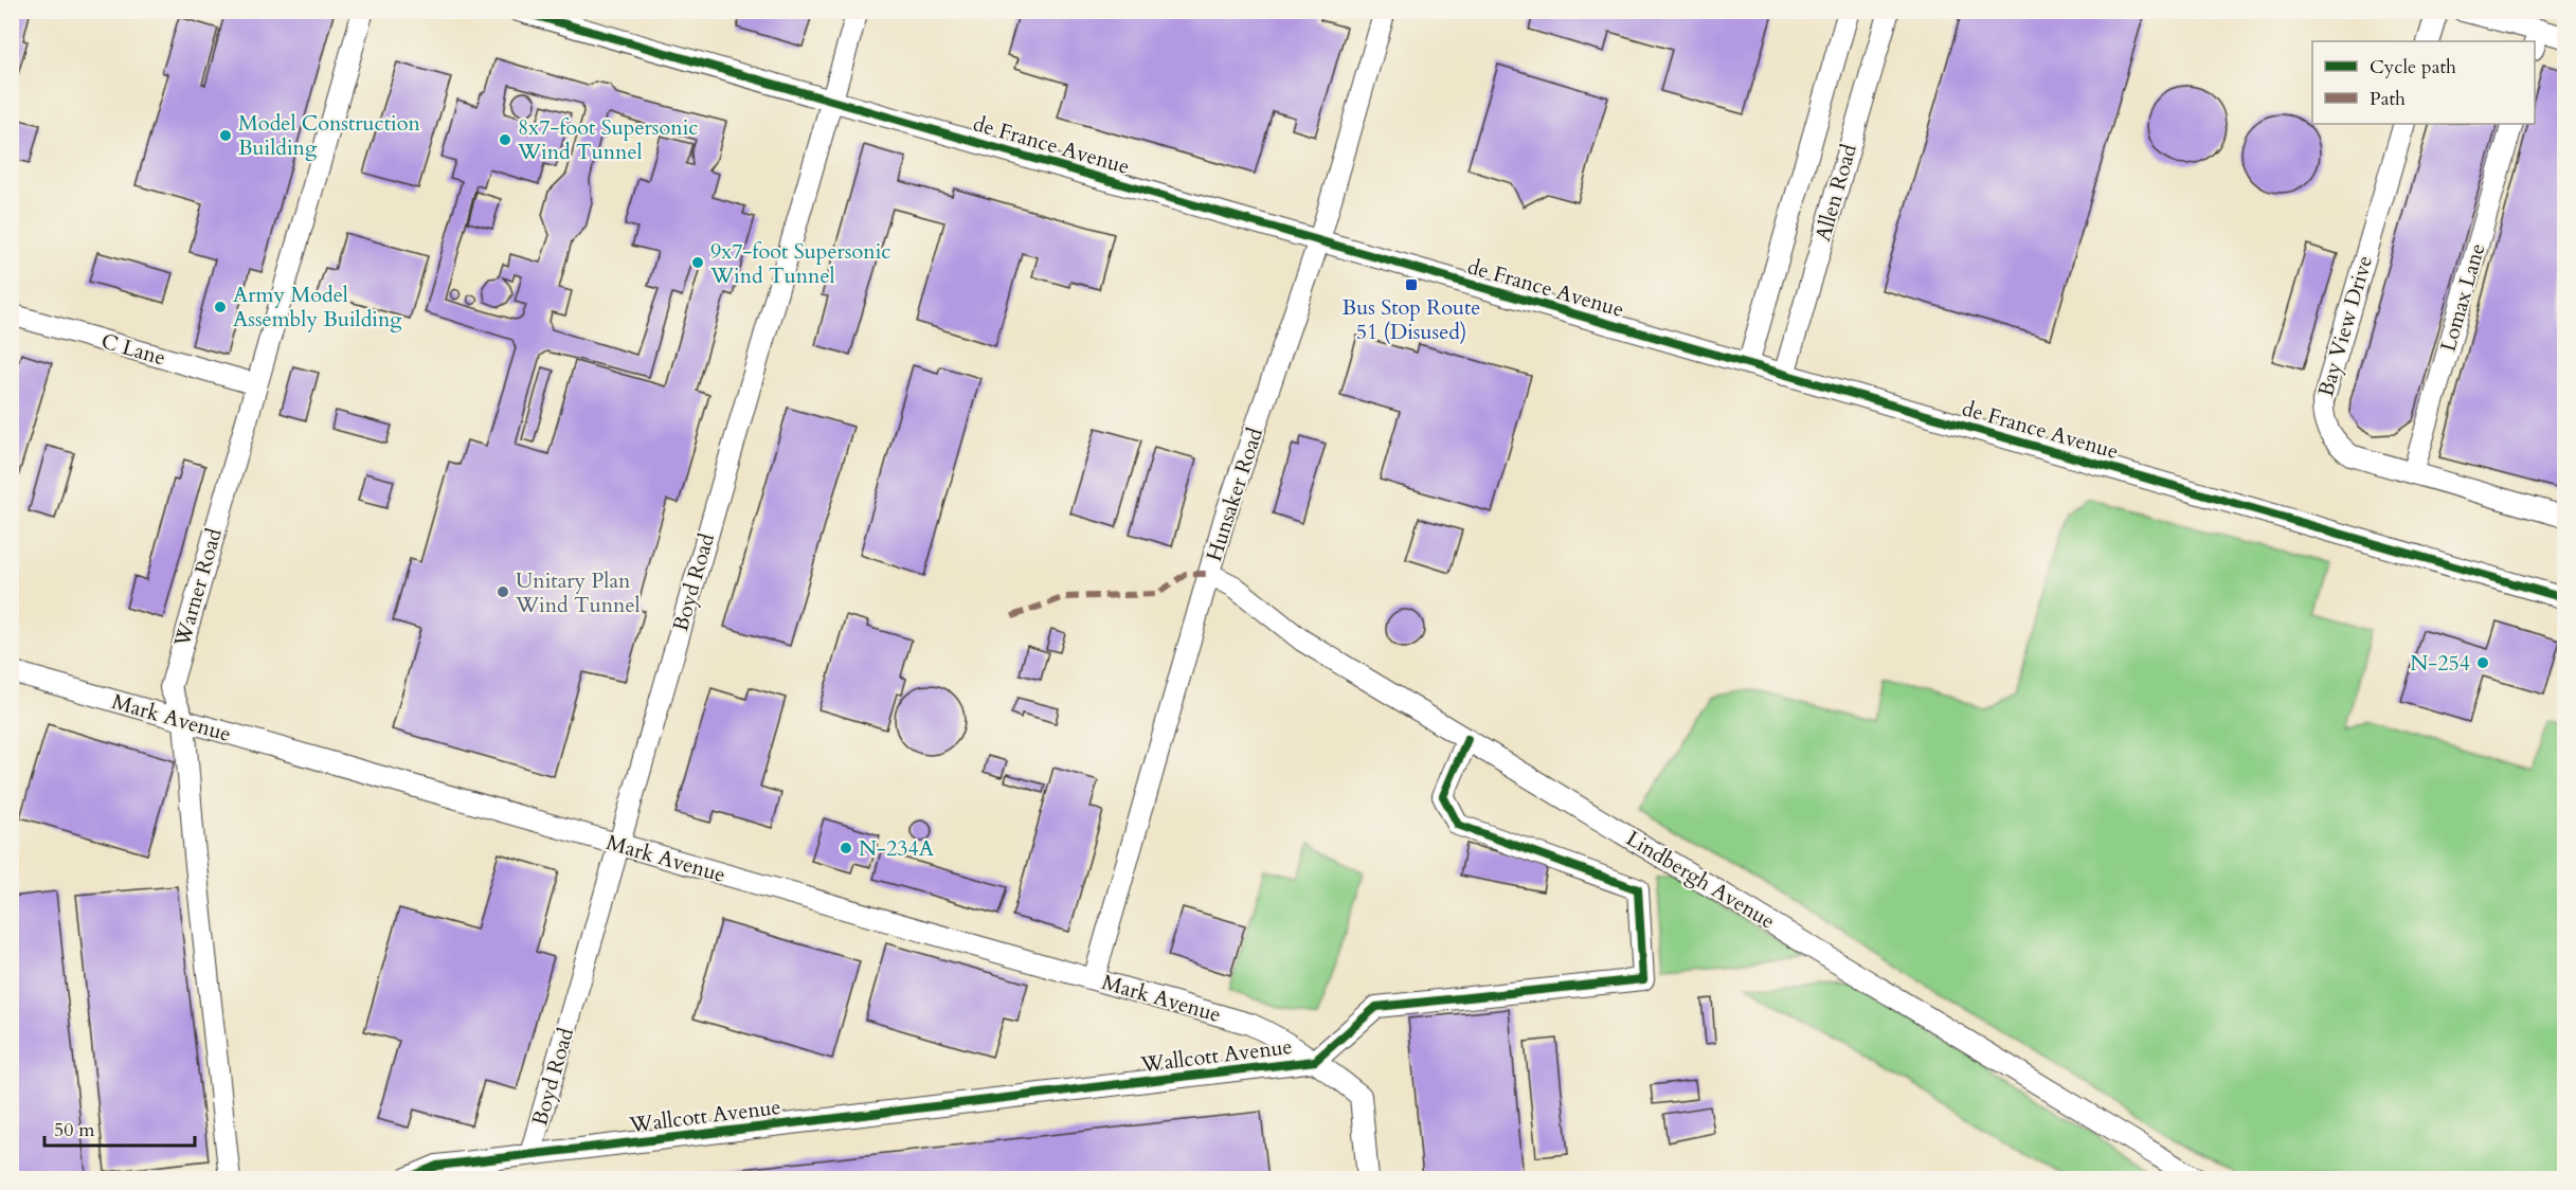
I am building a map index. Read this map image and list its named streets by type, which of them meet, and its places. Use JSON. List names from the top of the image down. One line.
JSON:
{"streets":{"street":["de France Avenue","Allen Road","Lomax Lane","Bay View Drive","C Lane","Hunsaker Road","Boyd Road","Warner Road","Mark Avenue","Lindbergh Avenue","Wallcott Avenue"]},"crossings":[["de France Avenue","Allen Road"],["de France Avenue","Hunsaker Road"],["de France Avenue","Boyd Road"],["Lomax Lane","Bay View Drive"],["C Lane","Warner Road"],["Hunsaker Road","Mark Avenue"],["Hunsaker Road","Lindbergh Avenue"],["Boyd Road","Mark Avenue"],["Boyd Road","Wallcott Avenue"],["Warner Road","Mark Avenue"],["Mark Avenue","Wallcott Avenue"],["Lindbergh Avenue","Wallcott Avenue"]],"places":{"other":["Model Construction Building","8x7-foot Supersonic Wind Tunnel","9x7-foot Supersonic Wind Tunnel","Army Model Assembly Building","Unitary Plan Wind Tunnel","N-254","N-234A"],"transit":["Bus Stop Route 51 (Disused)"]},"legend":["Cycle path","Path"],"scale_bar":"50 m"}
